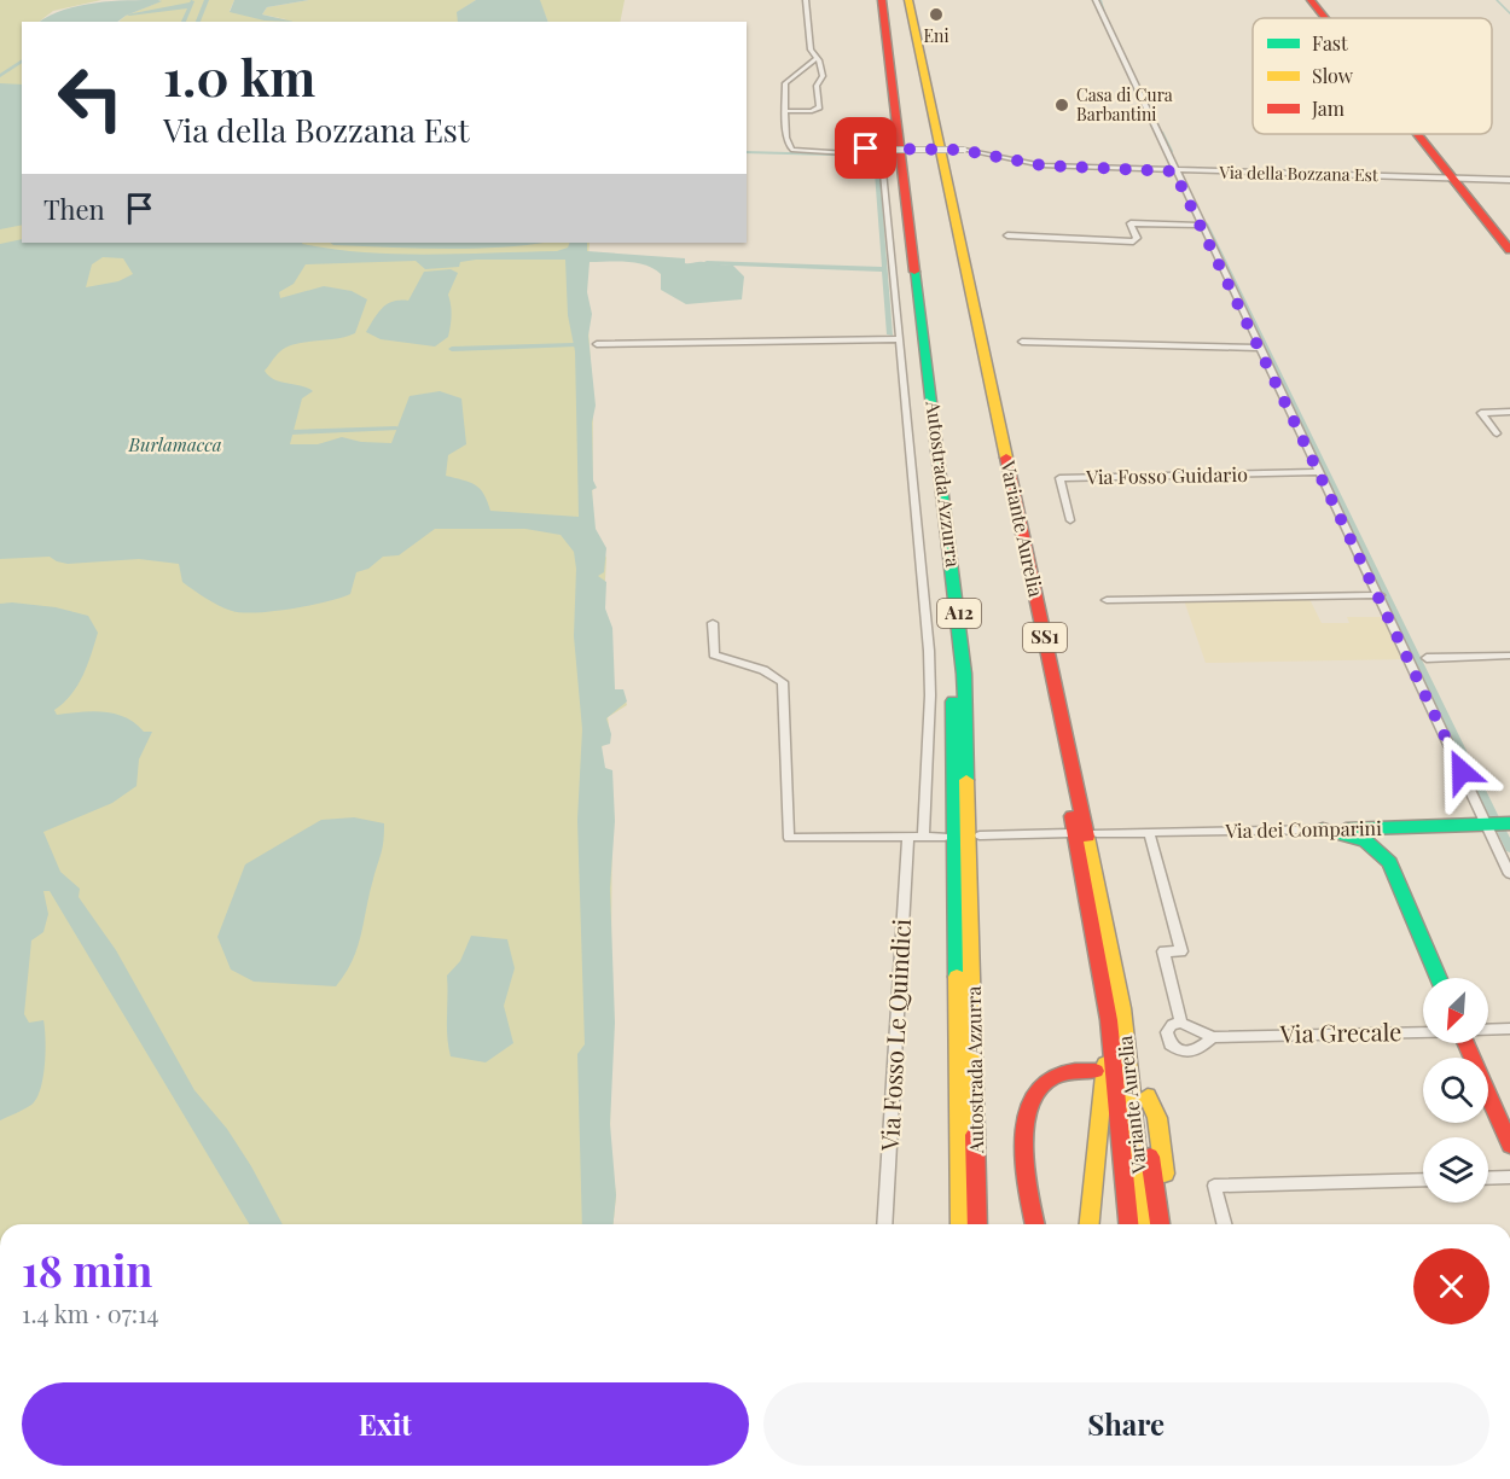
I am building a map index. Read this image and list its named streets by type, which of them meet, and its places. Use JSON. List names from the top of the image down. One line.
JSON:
{"streets":{"main road":["Autostrada Azzurra","Variante Aurelia","A12","SS1","Via dei Comparini"],"street":["Via della Bozzana Est","Via Fosso Guidario","Via Grecale","Via Fosso Le Quindici"]},"water":["Burlamacca"],"places":["Eni","Casa di Cura Barbantini"],"legend":["Fast","Slow","Jam"],"north":"bottom left","page":{"turn":["1.0 km","Via della Bozzana Est"],"then":"Then","heading":["18 min","1.4 km · 07:14"],"buttons":["Exit","Share"]}}
